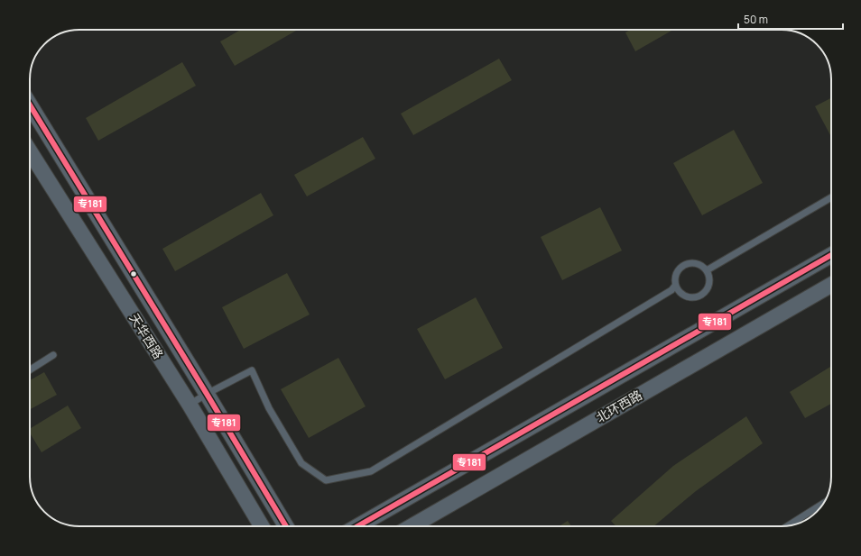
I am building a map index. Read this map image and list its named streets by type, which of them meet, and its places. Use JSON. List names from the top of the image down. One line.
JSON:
{"streets":{"street":["天华西路","北环西路"]},"lines":["transit line 专181"],"scale_bar":"50 m"}
